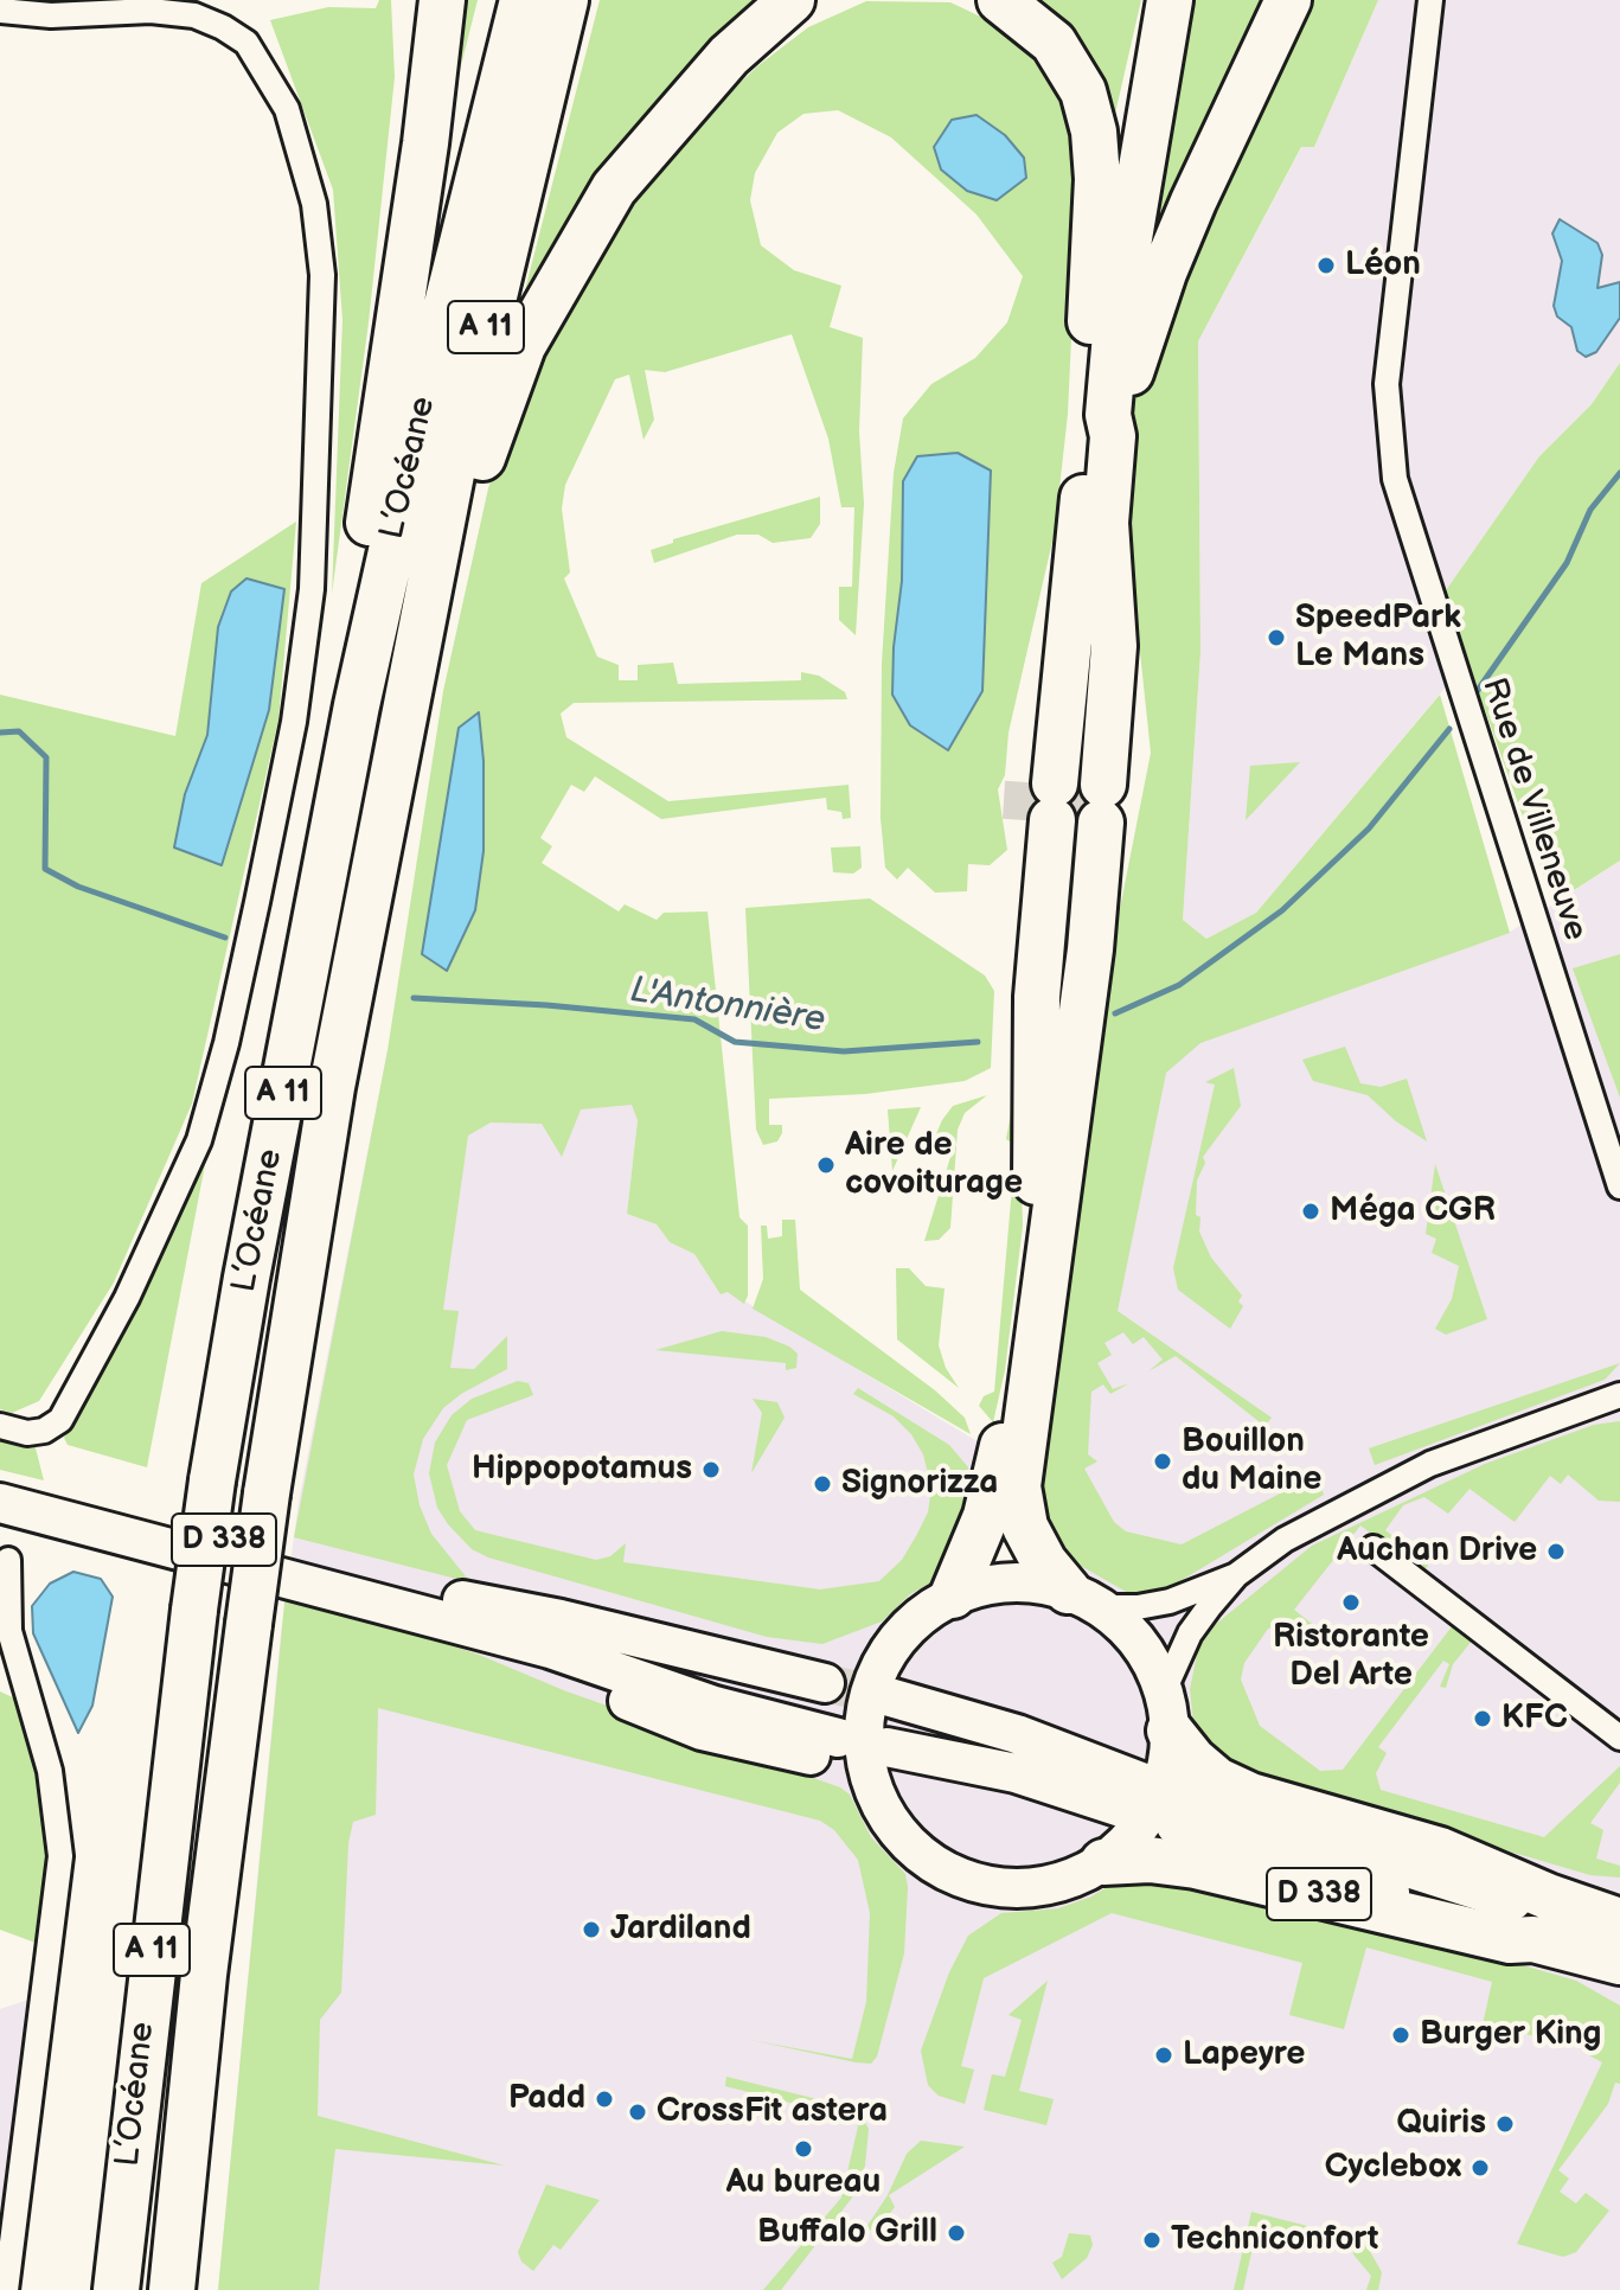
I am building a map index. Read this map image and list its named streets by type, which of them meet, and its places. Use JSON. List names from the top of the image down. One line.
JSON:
{"streets":{"highway":["A 11","L’Océane","D 338"],"street":["Rue de Villeneuve"]},"water":["L'Antonnière"],"places":["Léon","SpeedPark Le Mans","Aire de covoiturage","Méga CGR","Bouillon du Maine","Hippopotamus","Signorizza","Auchan Drive","Ristorante Del Arte","KFC","Jardiland","Burger King","Lapeyre","Padd","CrossFit astera","Quiris","Au bureau","Cyclebox","Buffalo Grill","Techniconfort"]}
